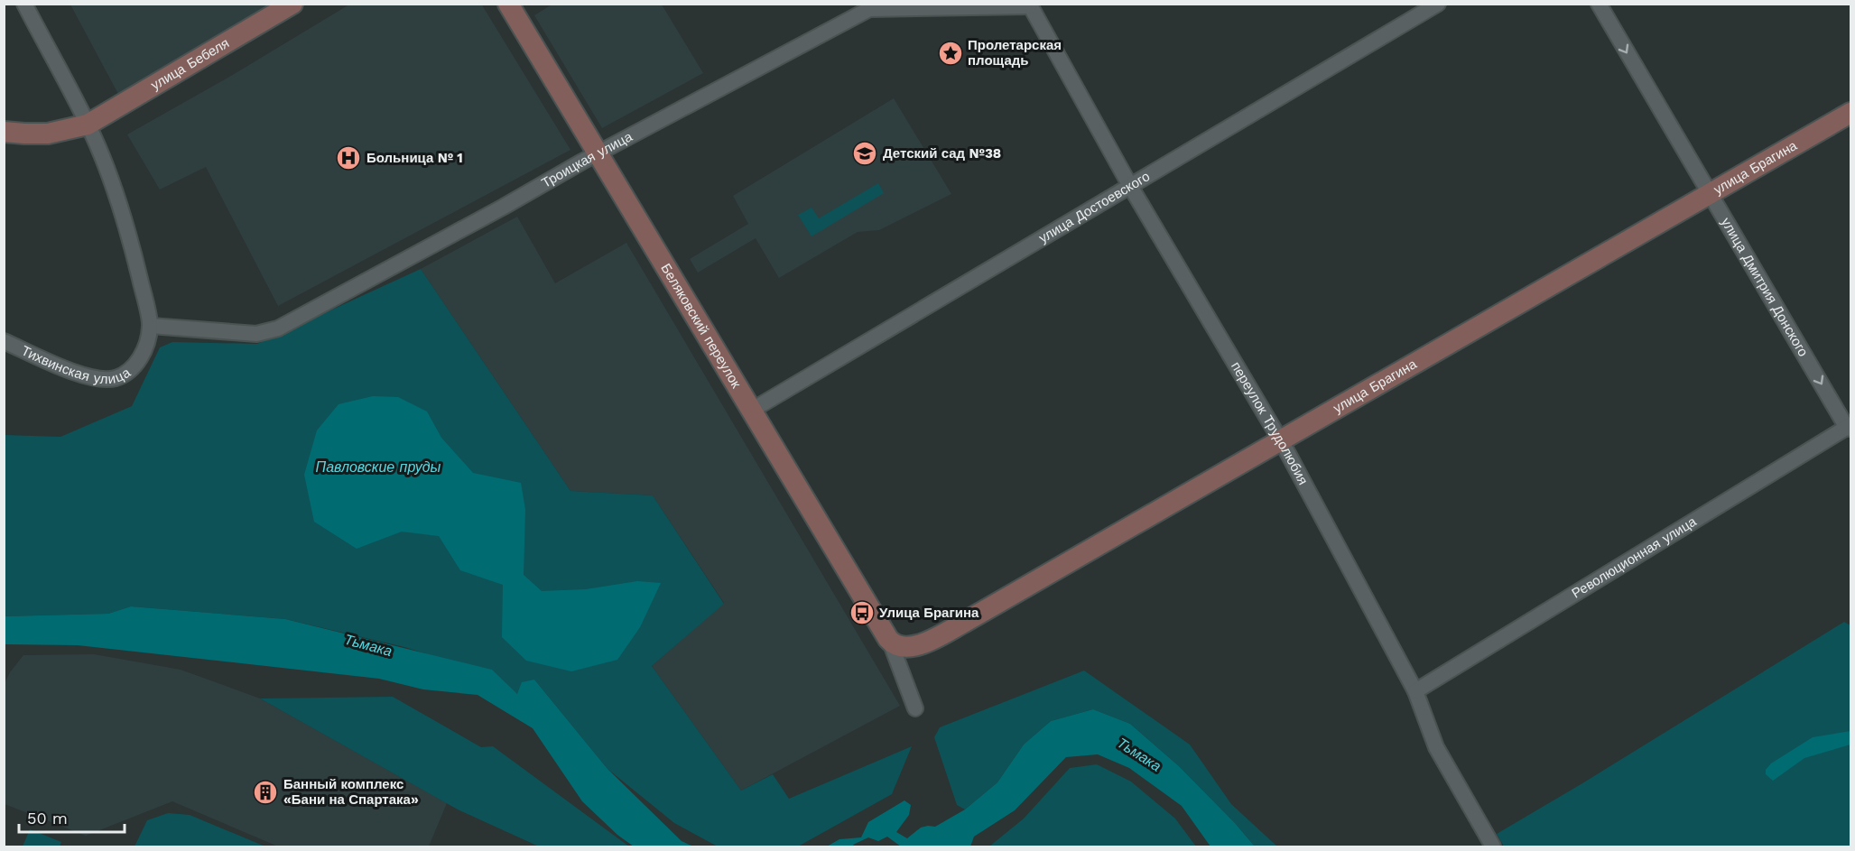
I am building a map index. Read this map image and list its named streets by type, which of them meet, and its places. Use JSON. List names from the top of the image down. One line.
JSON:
{"streets":{"street":["улица Бебеля","Троицкая улица","улица Брагина","улица Достоевского","улица Дмитрия Донского","Беляковский переулок","Тихвинская улица","переулок Трудолюбия","Революционная улица"]},"crossings":[["Троицкая улица","Беляковский переулок"],["Троицкая улица","Тихвинская улица"],["Троицкая улица","переулок Трудолюбия"],["улица Брагина","улица Дмитрия Донского"],["улица Брагина","Беляковский переулок"],["улица Брагина","переулок Трудолюбия"],["улица Достоевского","Беляковский переулок"],["улица Достоевского","переулок Трудолюбия"],["улица Дмитрия Донского","Революционная улица"],["переулок Трудолюбия","Революционная улица"]],"one_way":["улица Дмитрия Донского"],"water":["Павловские пруды","Тьмака"],"places":{"place":["Пролетарская площадь"],"school or university":["Детский сад №38"],"hospital":["Больница № 1"],"bus stop":["Улица Брагина"],"building":["Банный комплекс «Бани на Спартака»"]},"scale_bar":"50 m"}
